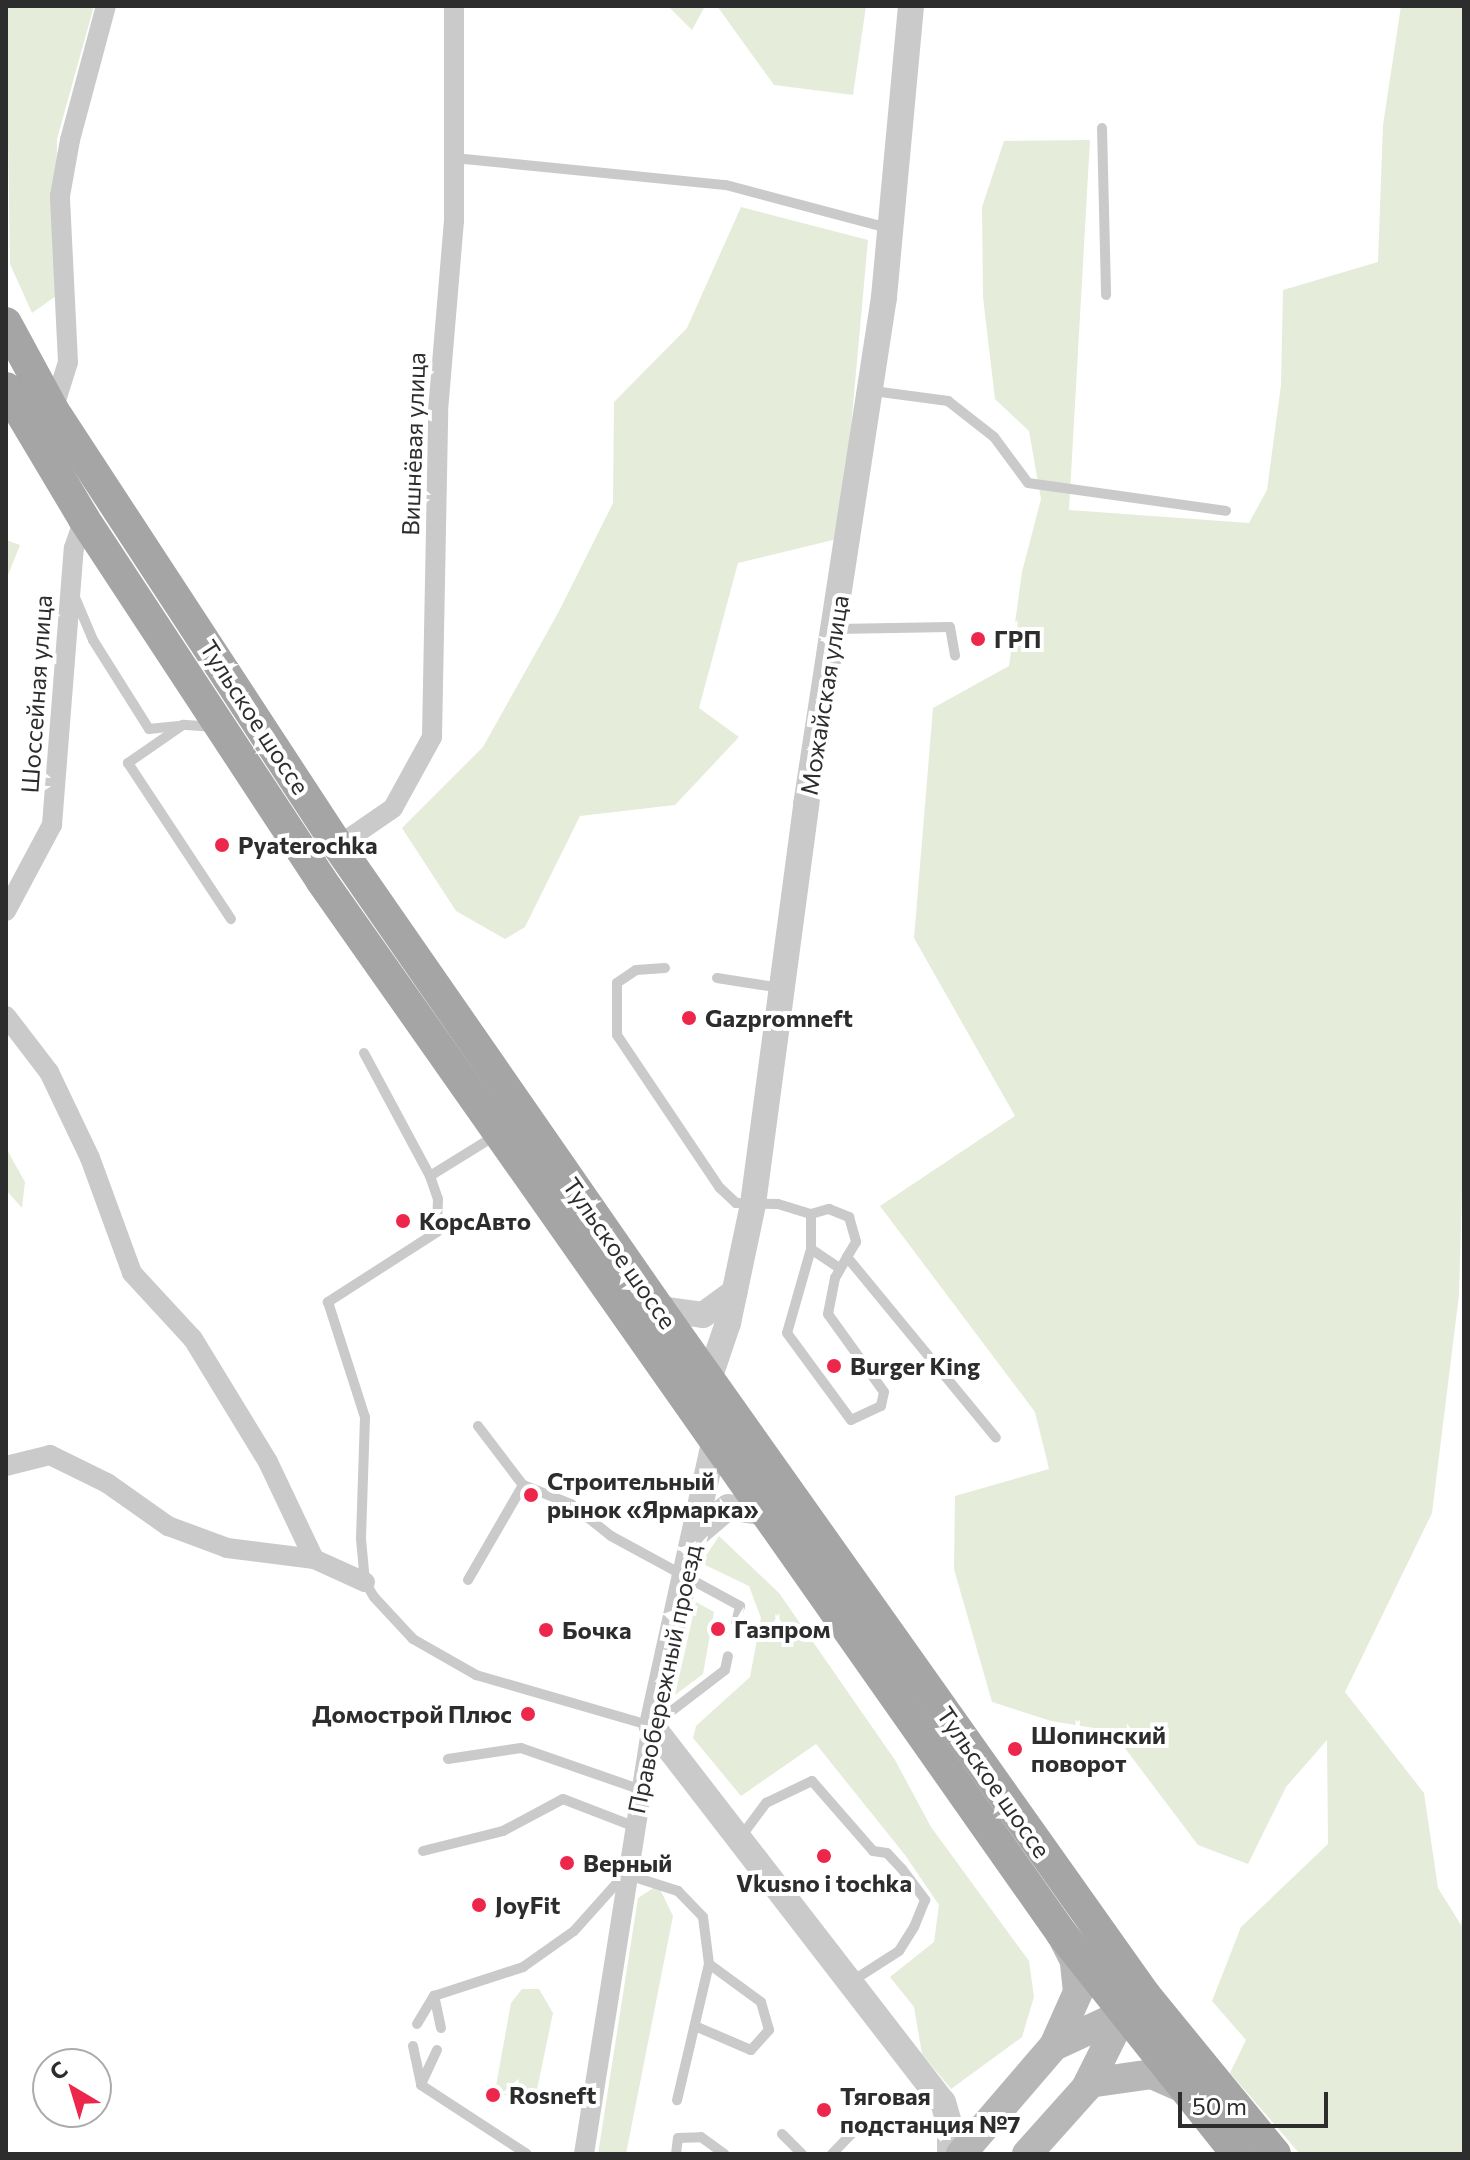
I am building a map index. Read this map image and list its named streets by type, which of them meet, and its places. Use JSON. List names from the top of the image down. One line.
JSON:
{"streets":{"main road":["Тульское шоссе"],"street":["Вишнёвая улица","Шоссейная улица","Можайская улица","Правобережный проезд"]},"crossings":[["Вишнёвая улица","Тульское шоссе"],["Шоссейная улица","Тульское шоссе"],["Можайская улица","Тульское шоссе"],["Тульское шоссе","Правобережный проезд"]],"places":["ГРП","Pyaterochka","Gazpromneft","КорсАвто","Burger King","Строительный рынок «Ярмарка»","Газпром","Бочка","Домострой Плюс","Шопинский поворот","Vkusno i tochka","Верный","JoyFit","Rosneft","Тяговая подстанция №7"],"scale_bar":"50 m","north":"top left"}
